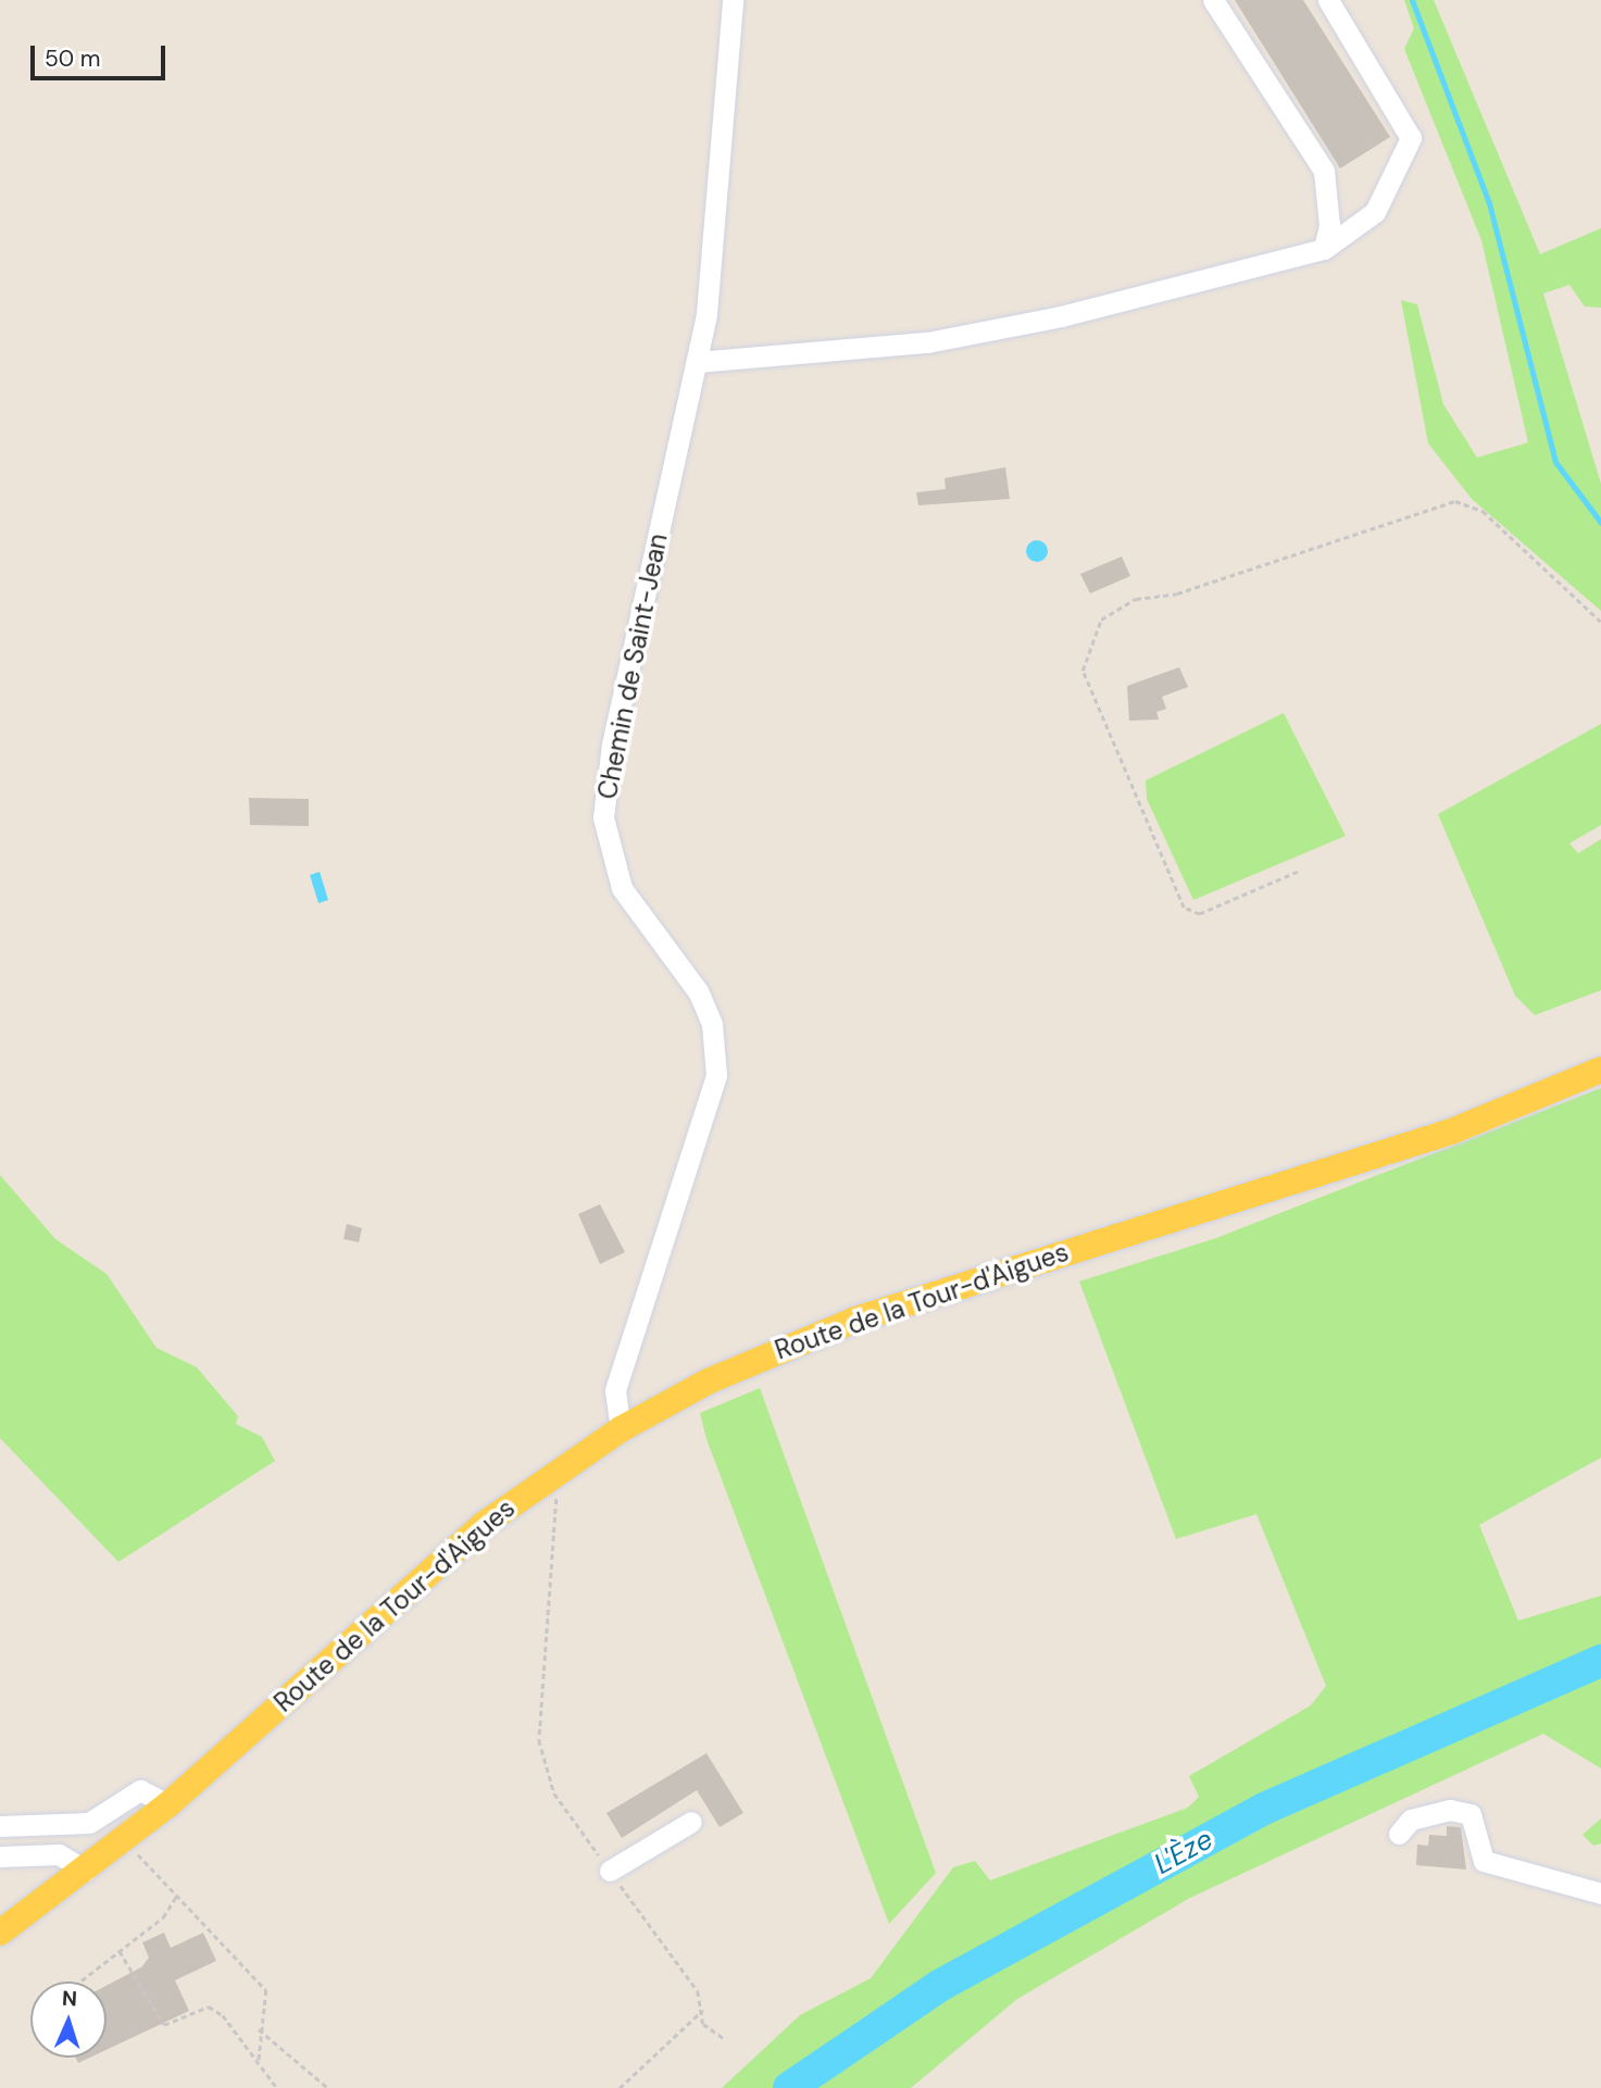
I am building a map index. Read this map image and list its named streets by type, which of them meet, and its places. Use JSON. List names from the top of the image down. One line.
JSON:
{"streets":{"main road":["Route de la Tour-d'Aigues"],"street":["Chemin de Saint-Jean"]},"crossings":[["Chemin de Saint-Jean","Route de la Tour-d'Aigues"]],"water":["L'Èze"],"scale_bar":"50 m","north":"top"}
